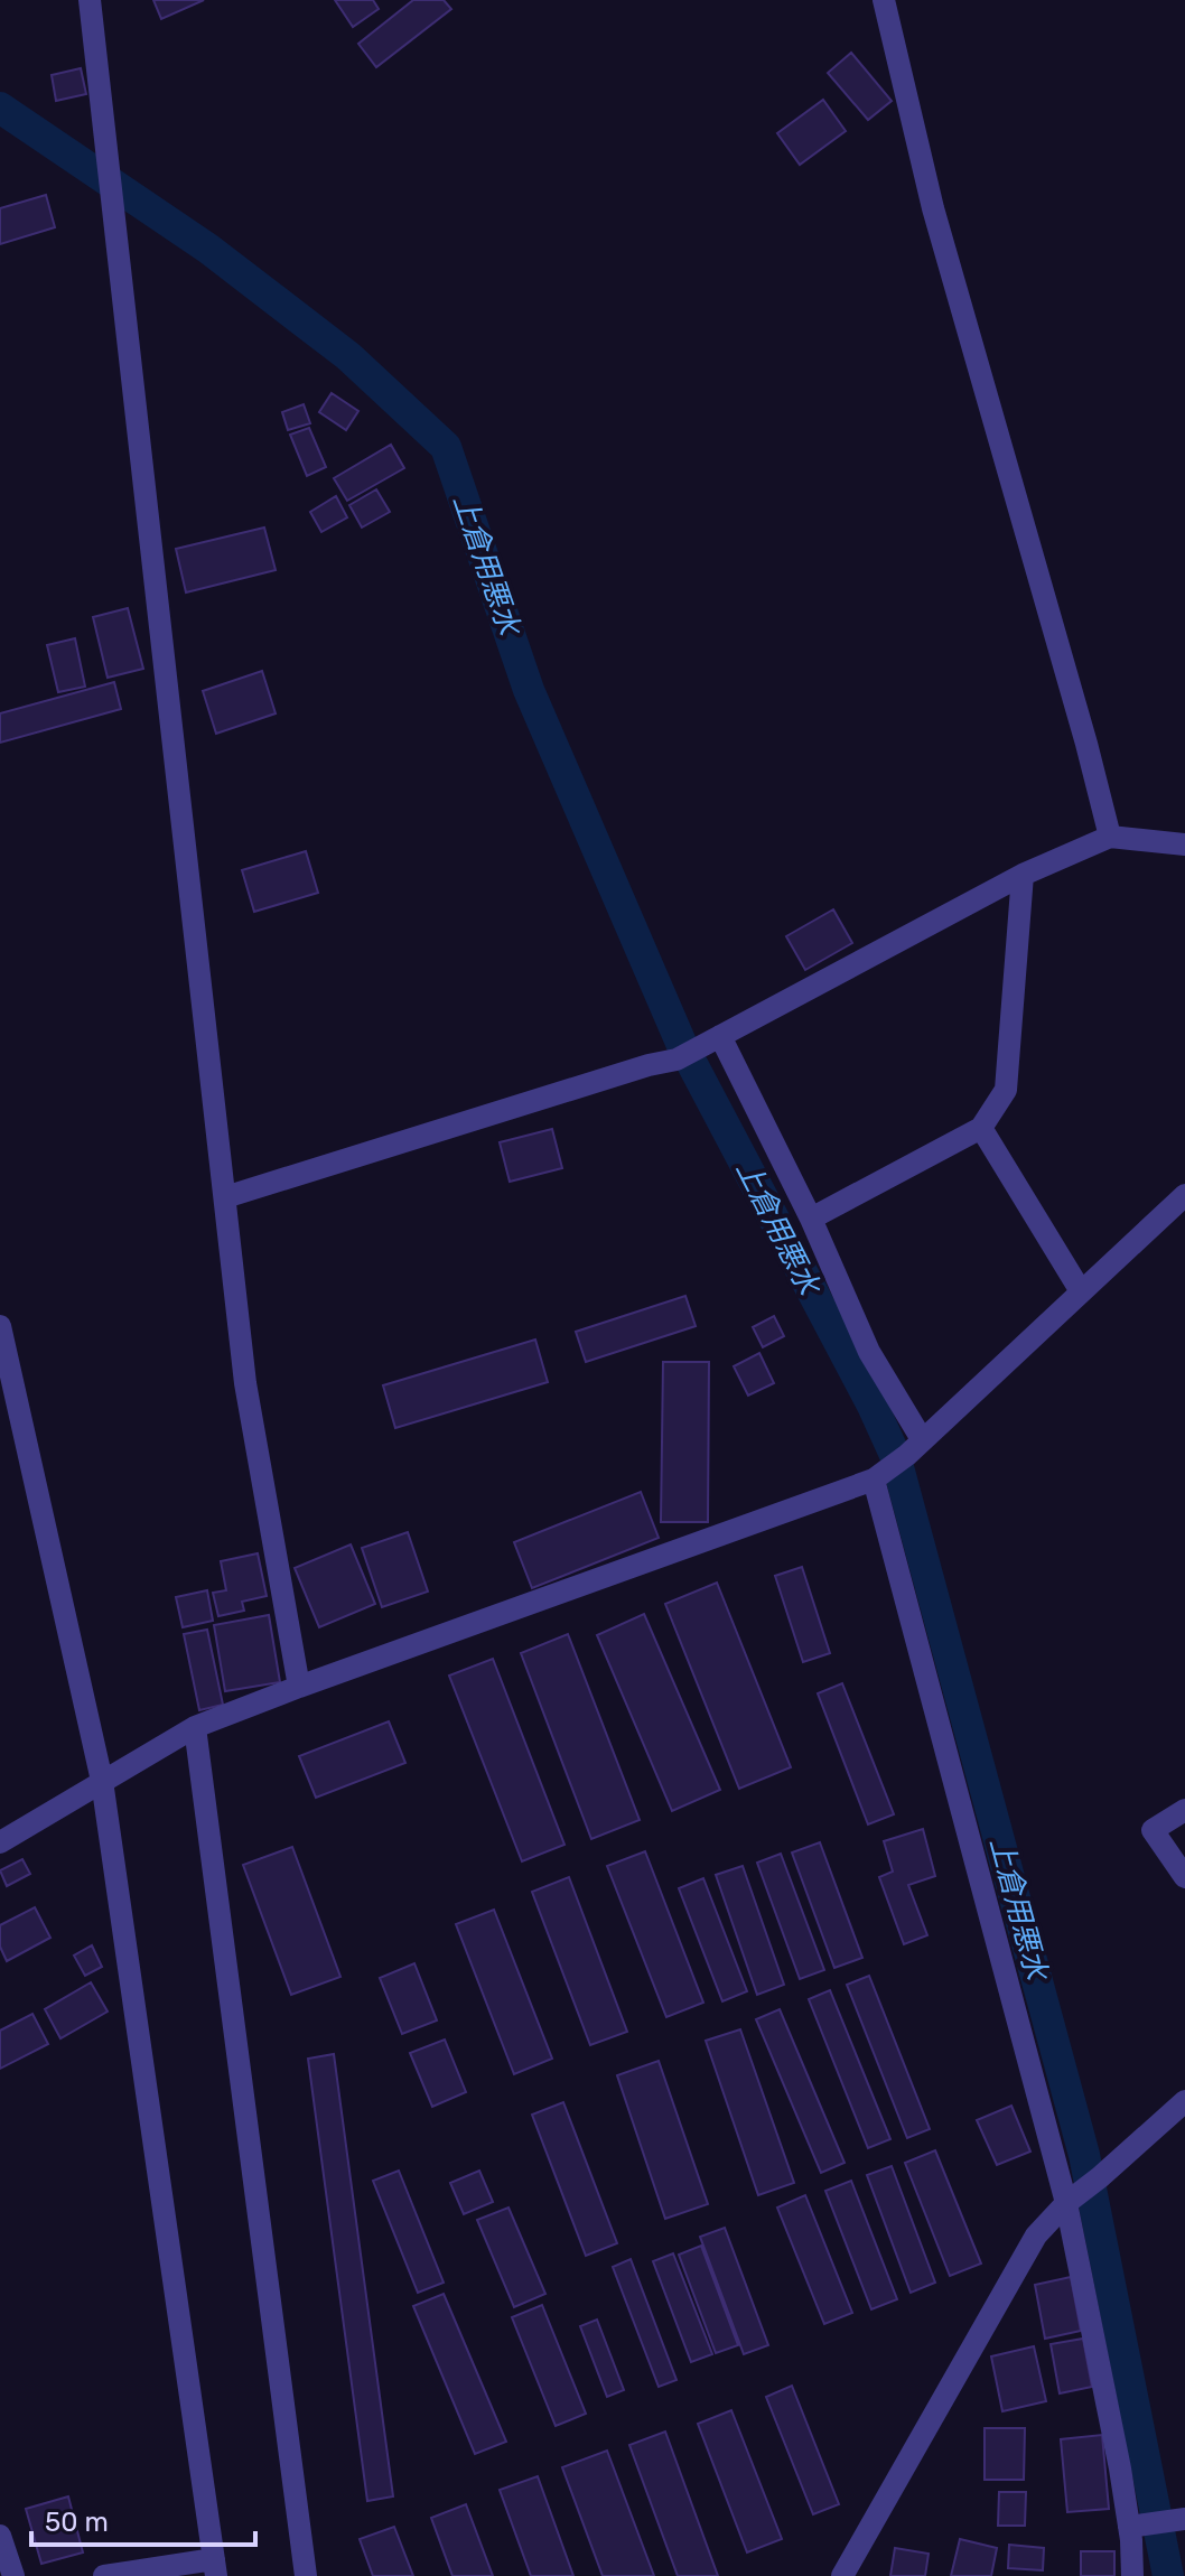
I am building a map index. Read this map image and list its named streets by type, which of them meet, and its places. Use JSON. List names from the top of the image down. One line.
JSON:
{"water":["上倉用悪水"],"scale_bar":"50 m"}
